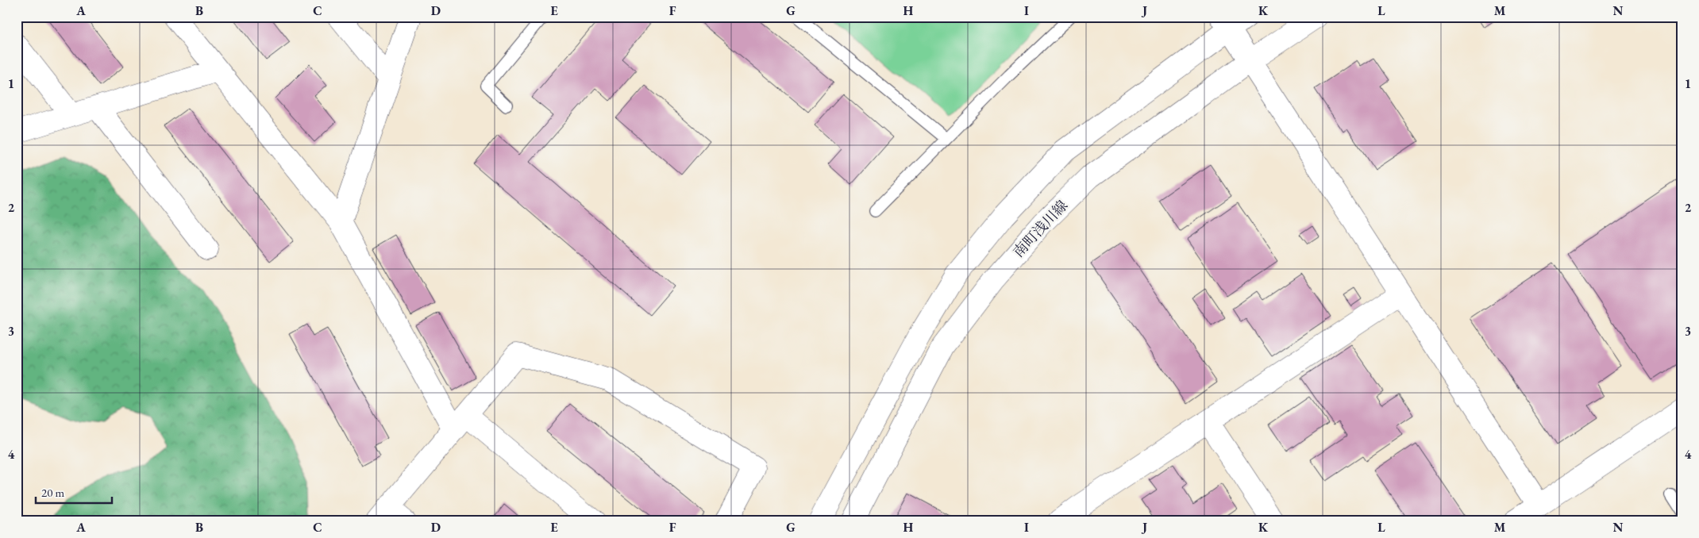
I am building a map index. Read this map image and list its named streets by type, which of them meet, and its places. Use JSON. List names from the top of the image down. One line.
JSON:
{"streets":{"street":["南町浅川線"]},"scale_bar":"20 m","grid":{"columns":["A","B","C","D","E","F","G","H","I","J","K","L","M","N"],"rows":["1","2","3","4"]}}
